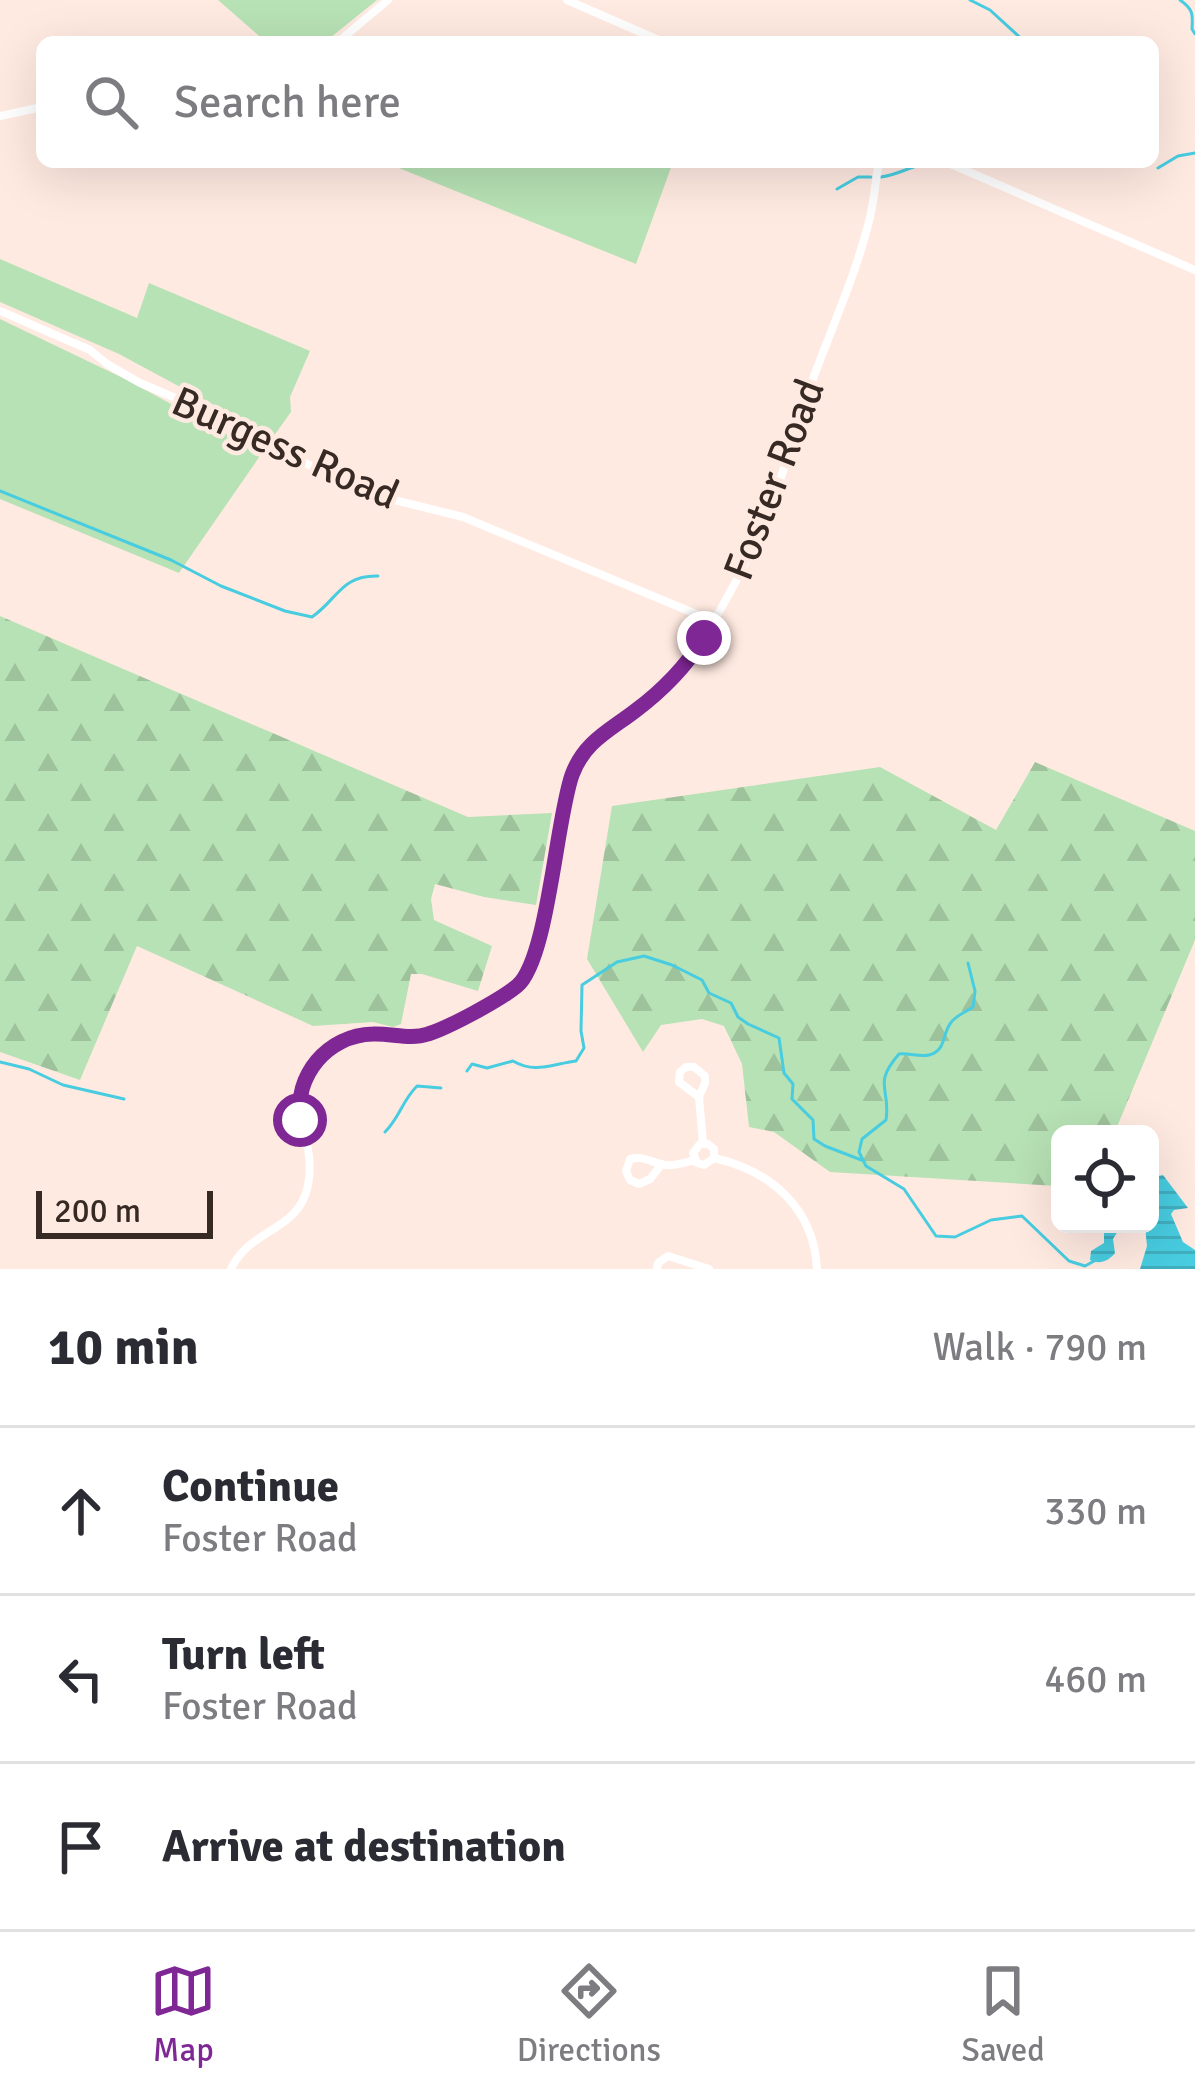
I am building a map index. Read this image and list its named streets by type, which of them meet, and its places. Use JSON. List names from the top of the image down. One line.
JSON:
{"streets":{"street":["Burgess Road","Foster Road"]},"crossings":[["Burgess Road","Foster Road"]],"scale_bar":"200 m","page":{"search":"Search here","scale":"200 m","heading":["10 min","Walk · 790 m"],"list":[["Continue","Foster Road","330 m"],["Turn left","Foster Road","460 m"],"Arrive at destination"],"nav":["Map","Directions","Saved"]}}
